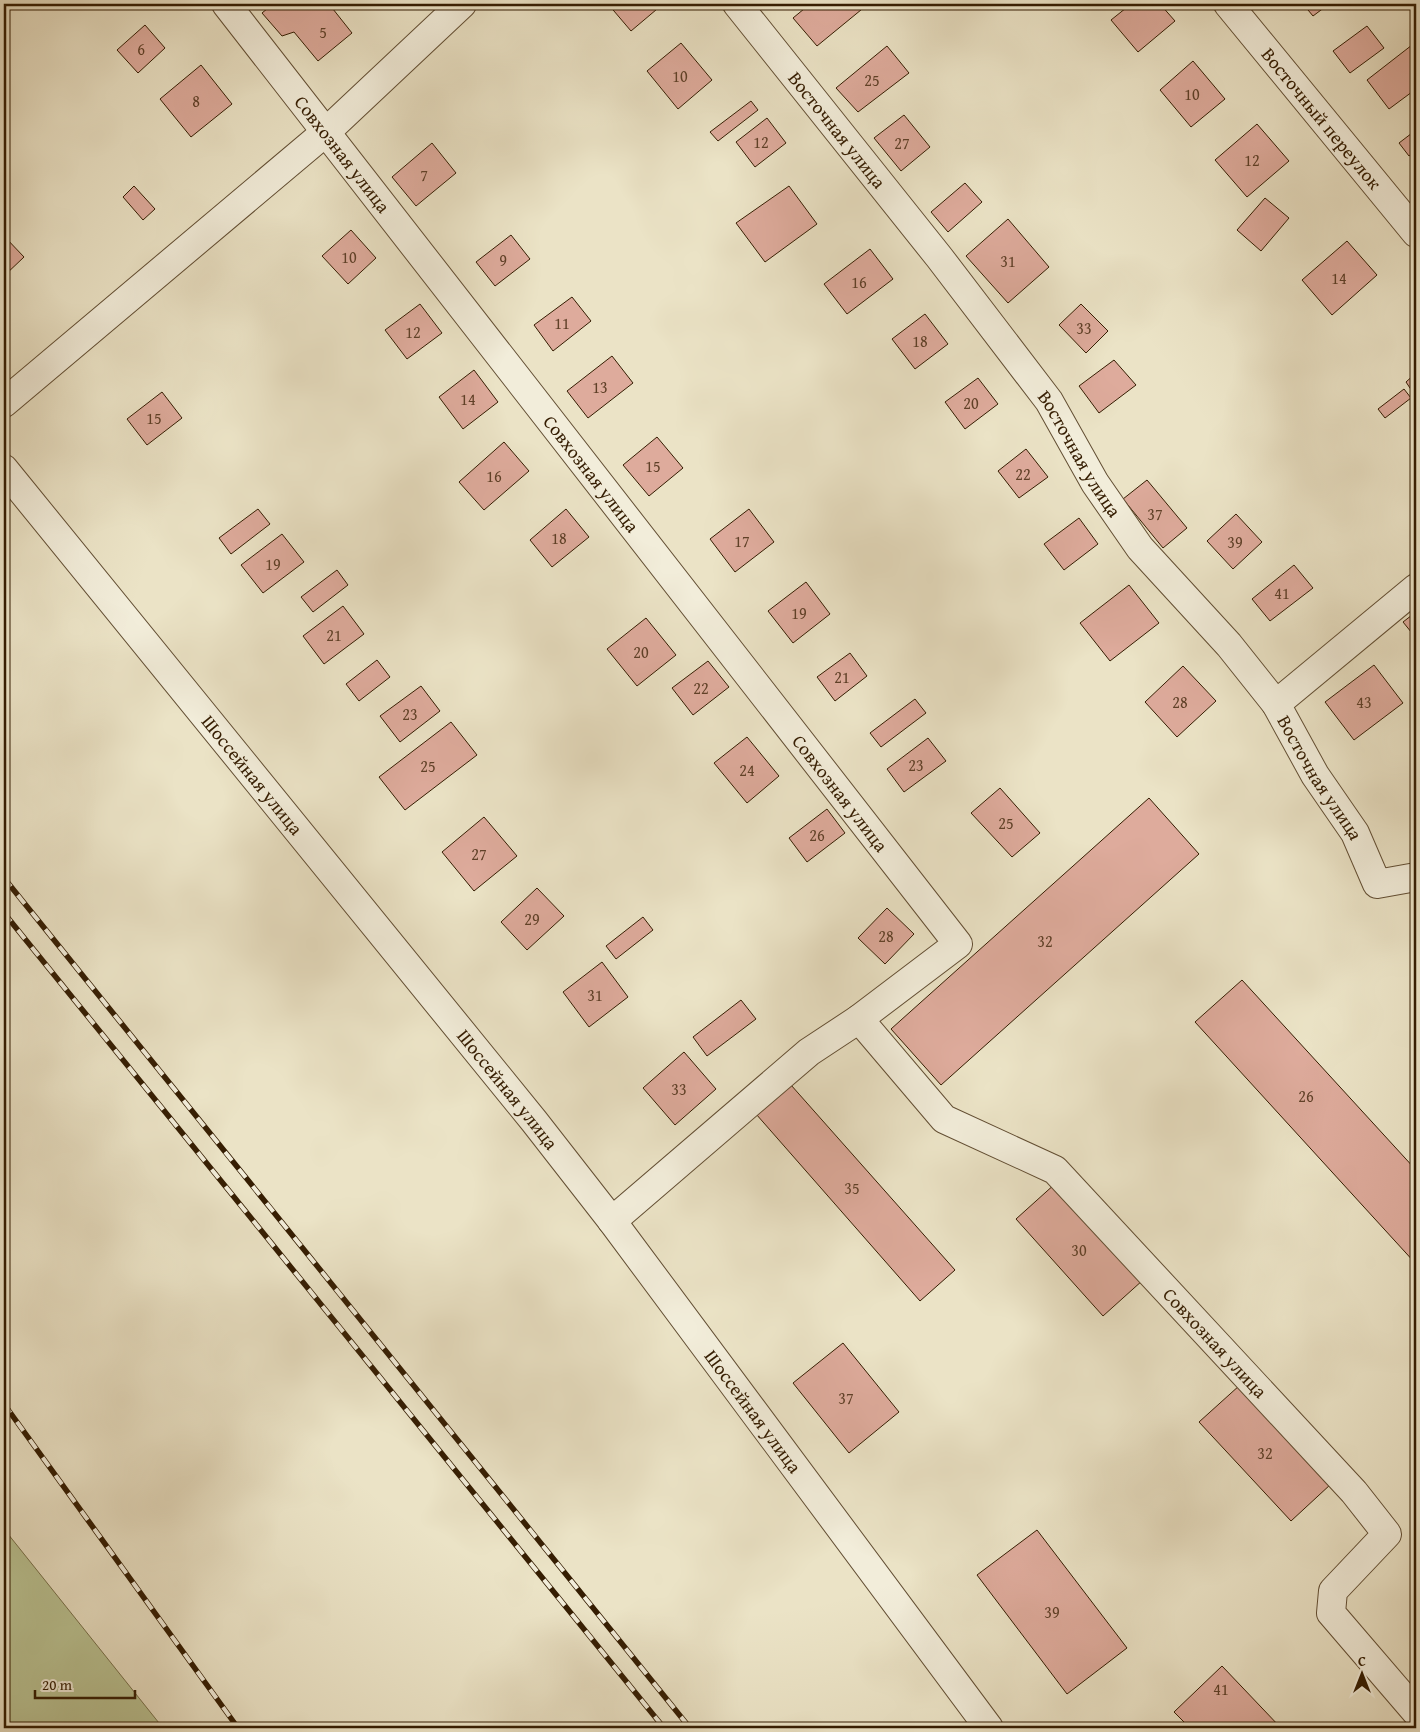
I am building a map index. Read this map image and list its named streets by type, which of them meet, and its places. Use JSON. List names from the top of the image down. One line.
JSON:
{"streets":{"street":["Восточный переулок","Восточная улица","Совхозная улица","Шоссейная улица"]},"house_numbers":["5","6","10","25","10","8","12","27","12","7","10","9","31","14","16","11","33","12","18","13","14","20","15","15","22","16","37","18","17","39","19","41","19","21","20","21","22","28","43","23","23","25","24","25","26","27","29","28","32","31","33","26","35","30","37","32","39","41"],"scale_bar":"20 m","north":"top"}
